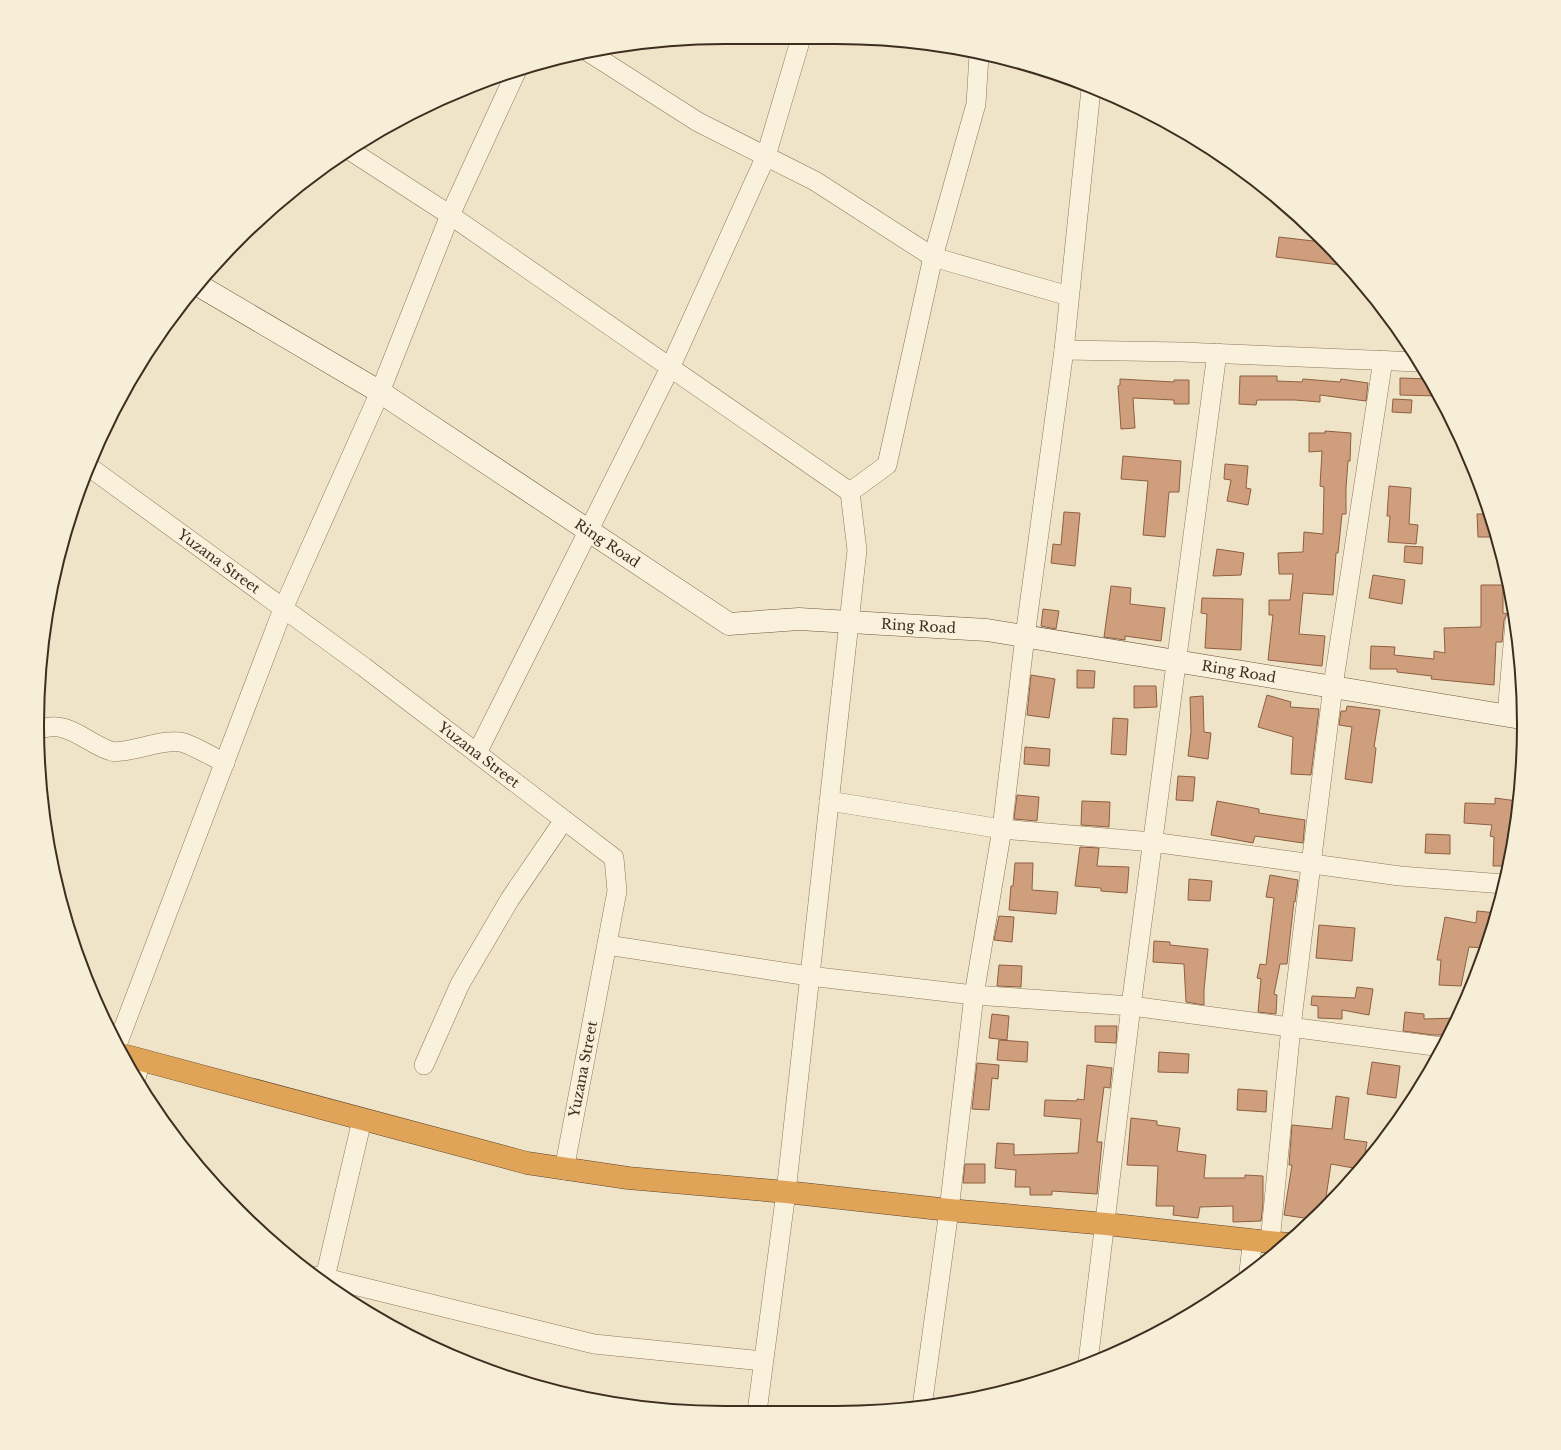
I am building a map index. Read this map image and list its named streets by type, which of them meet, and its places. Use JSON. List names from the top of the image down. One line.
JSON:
{"streets":{"street":["Ring Road","Yuzana Street"]}}
